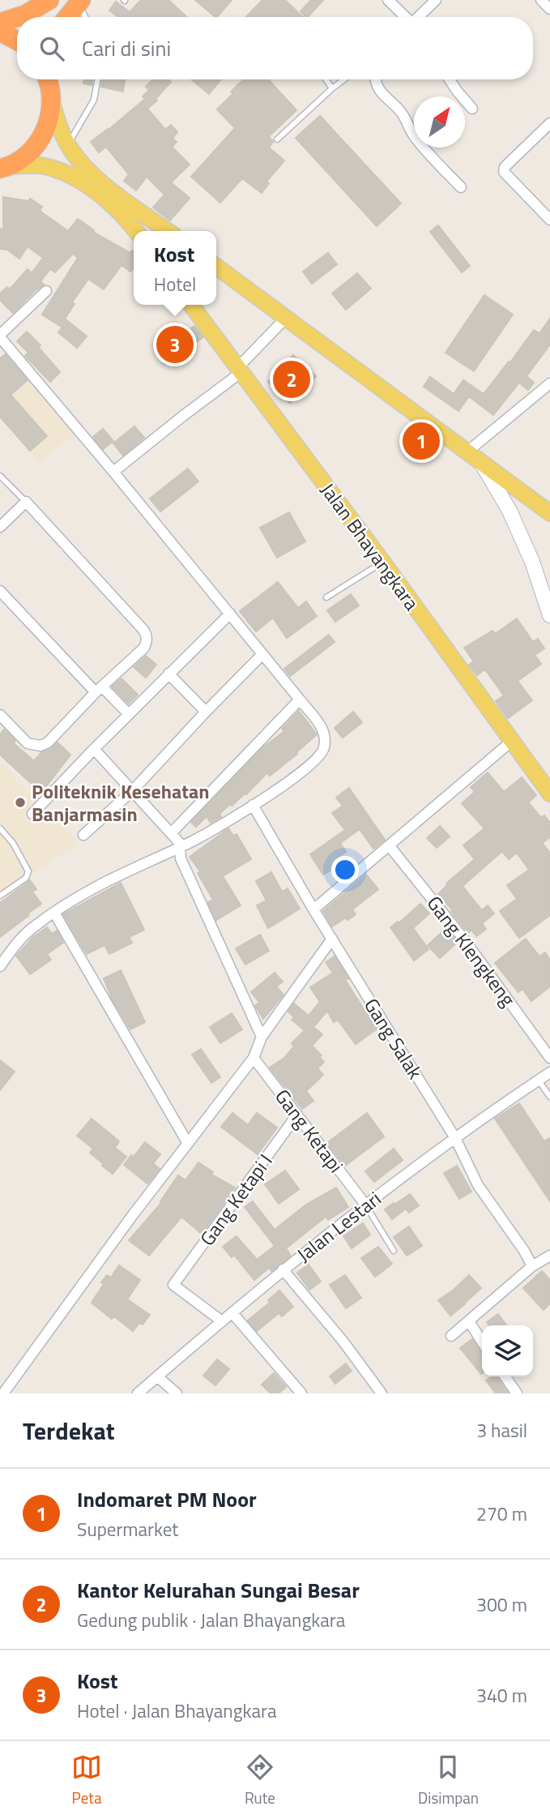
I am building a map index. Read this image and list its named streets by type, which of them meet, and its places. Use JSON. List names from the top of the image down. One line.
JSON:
{"streets":{"main road":["Jalan Bhayangkara"],"street":["Gang Klengkeng","Gang Salak","Gang Ketapi","Gang Ketapi I","Jalan Lestari"]},"crossings":[["Gang Salak","Jalan Lestari"],["Gang Ketapi","Gang Ketapi I"],["Gang Ketapi","Jalan Lestari"],["Gang Ketapi I","Jalan Lestari"]],"places":["Politeknik Kesehatan Banjarmasin"],"north":"top right","page":{"search":"Cari di sini","popup":["Kost","Hotel"],"pins":["3","2","1"],"heading":["Terdekat","3 hasil"],"list":[{"mark":"1","name":"Indomaret PM Noor","note":"Supermarket","value":"270 m"},{"mark":"2","name":"Kantor Kelurahan Sungai Besar","note":"Gedung publik · Jalan Bhayangkara","value":"300 m"},{"mark":"3","name":"Kost","note":"Hotel · Jalan Bhayangkara","value":"340 m"}],"nav":["Peta","Rute","Disimpan"]}}
